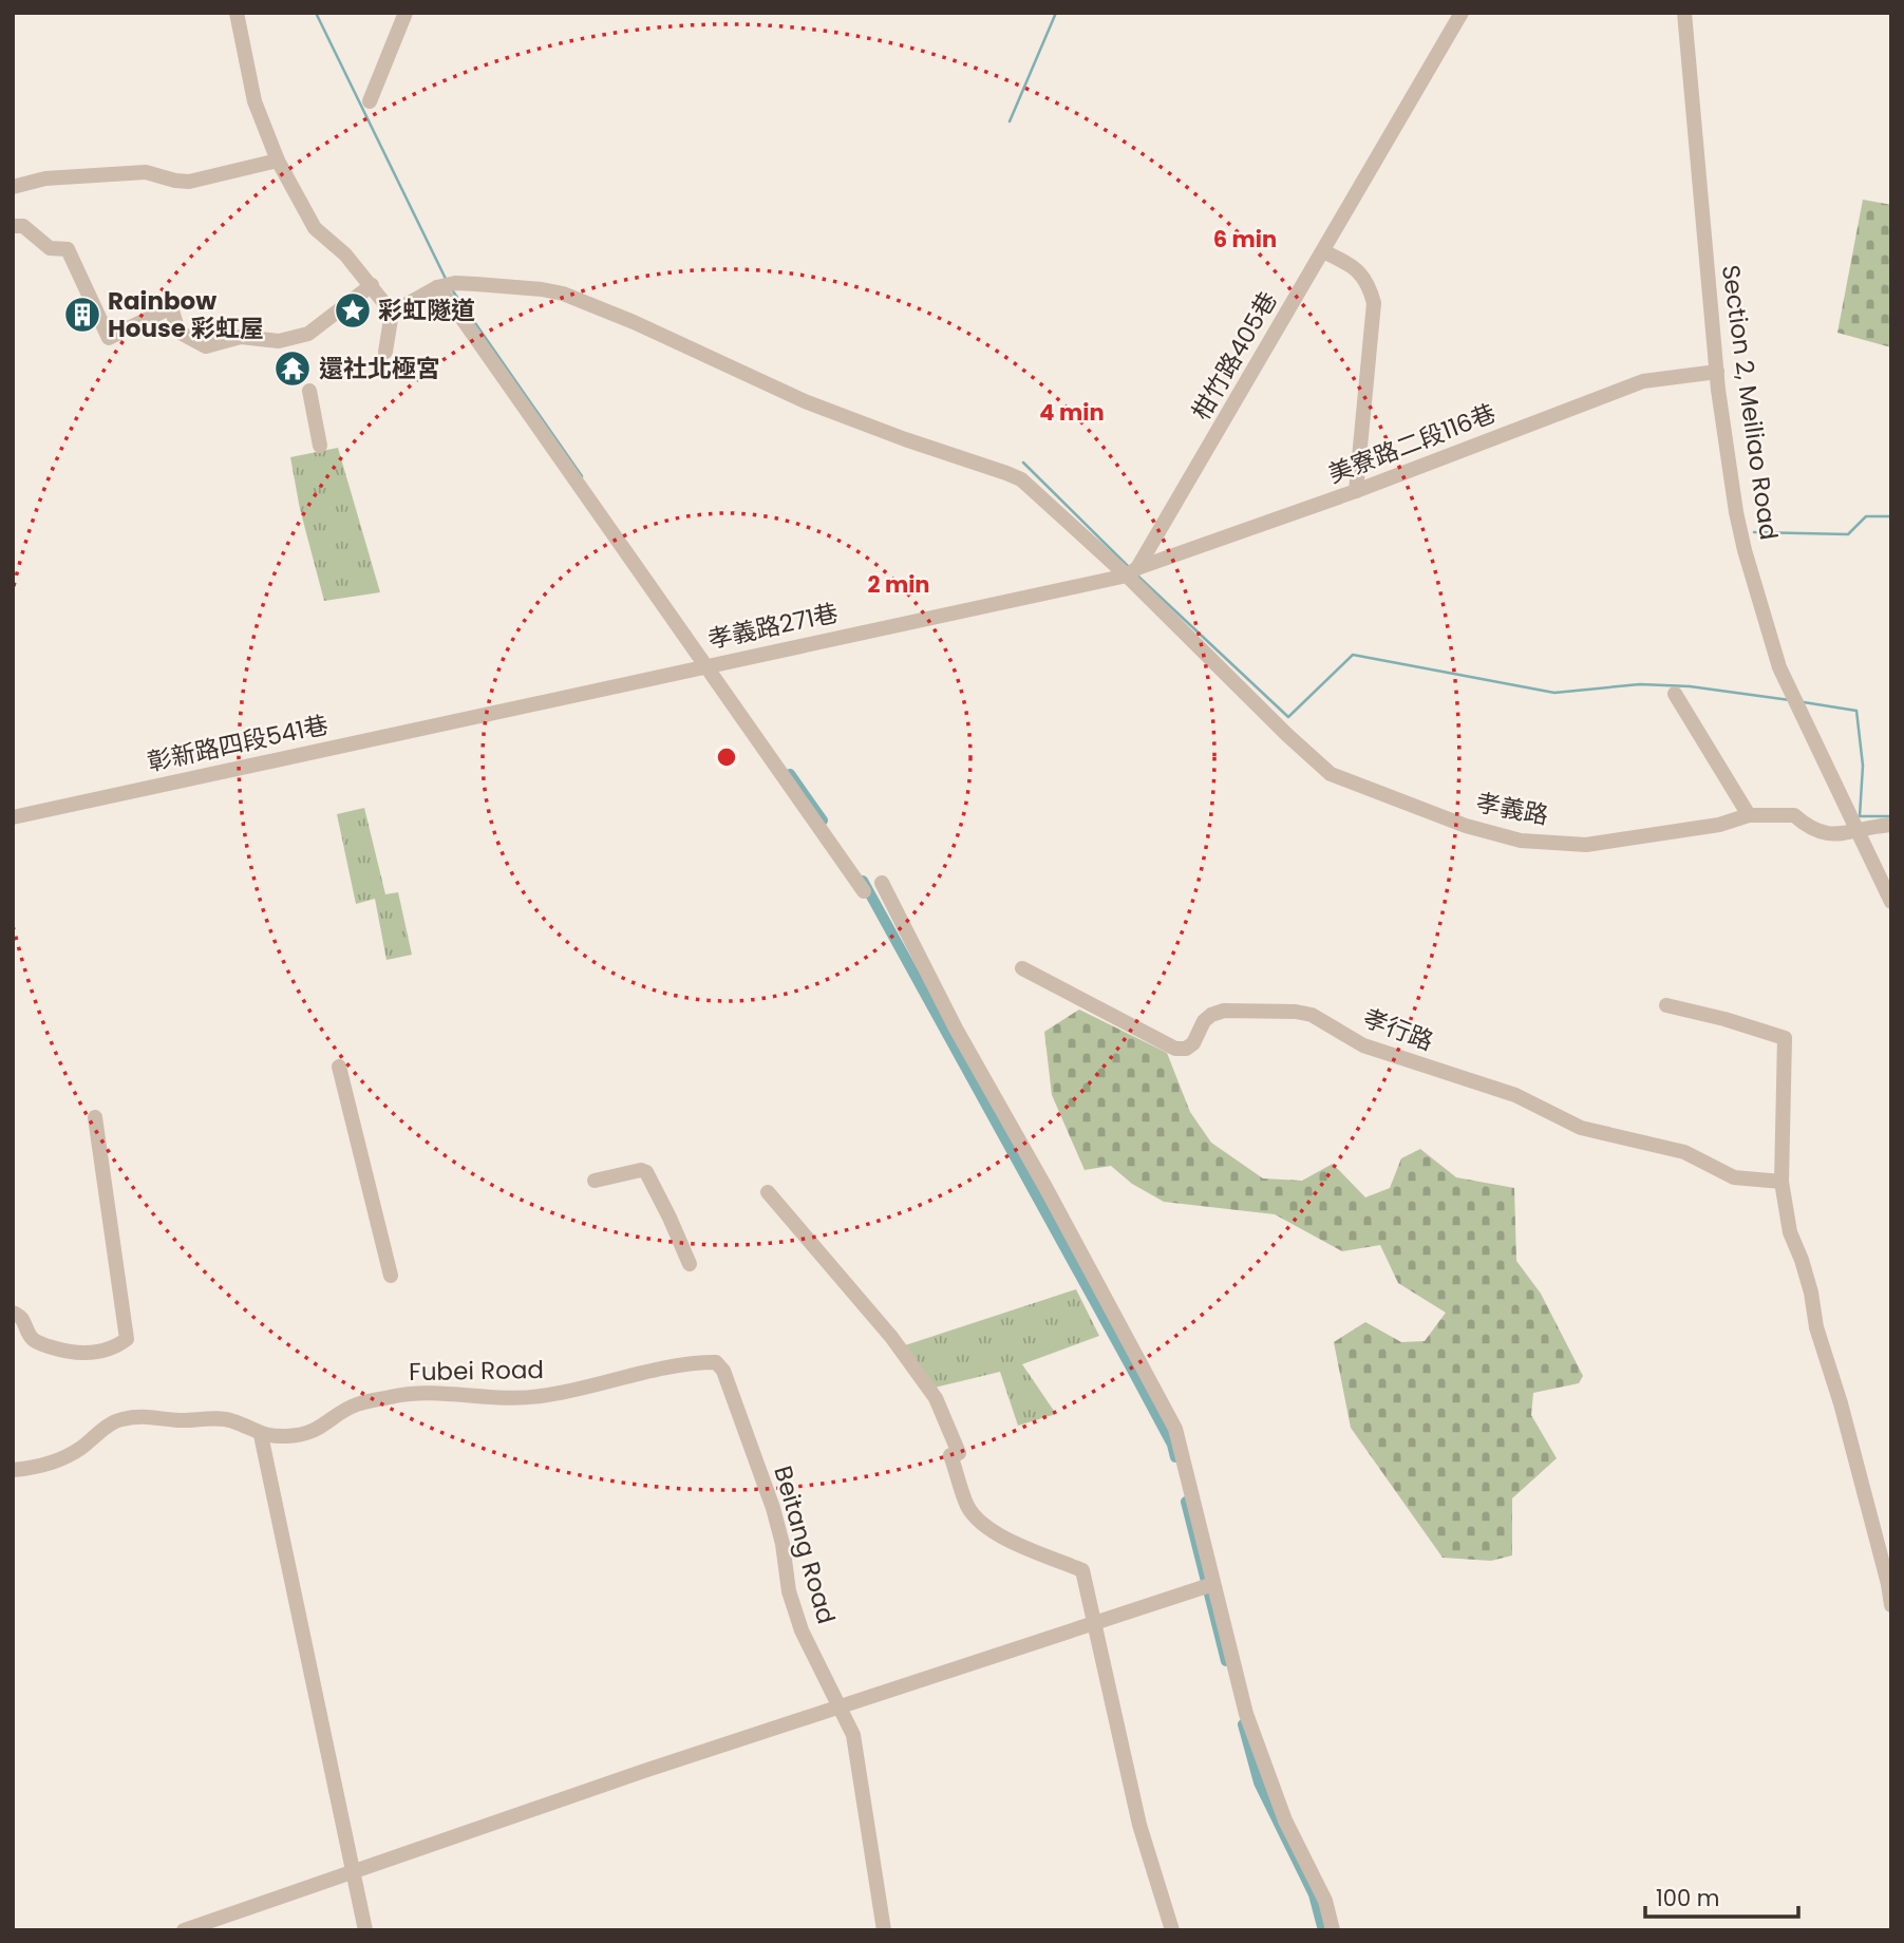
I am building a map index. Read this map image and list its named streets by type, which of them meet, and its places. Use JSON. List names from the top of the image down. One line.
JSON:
{"streets":{"street":["柑竹路405巷","Section 2, Meiliao Road","美寮路二段116巷","孝義路271巷","彰新路四段541巷","孝義路","孝行路","Fubei Road","Beitang Road"]},"crossings":[["柑竹路405巷","美寮路二段116巷"],["柑竹路405巷","孝義路271巷"],["柑竹路405巷","孝義路"],["Section 2, Meiliao Road","美寮路二段116巷"],["Section 2, Meiliao Road","孝義路"],["美寮路二段116巷","孝義路271巷"],["美寮路二段116巷","孝義路"],["孝義路271巷","彰新路四段541巷"],["孝義路271巷","孝義路"],["Fubei Road","Beitang Road"]],"places":{"place":["彩虹隧道"],"building":["Rainbow House 彩虹屋"],"temple":["還社北極宮"]},"scale_bar":"100 m","rings":["6 min","4 min","2 min"]}
